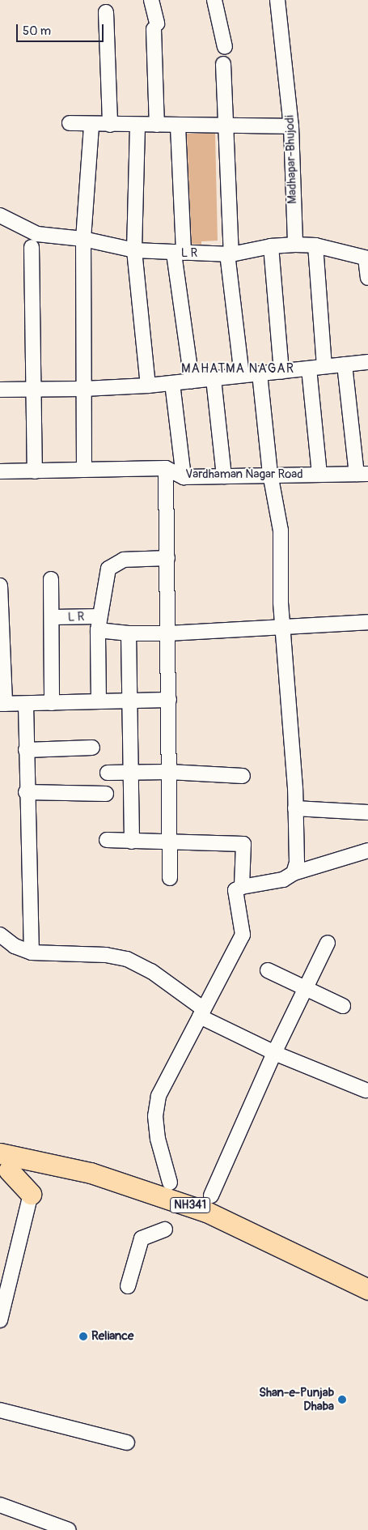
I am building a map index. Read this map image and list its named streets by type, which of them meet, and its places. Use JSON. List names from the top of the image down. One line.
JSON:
{"streets":{"highway":["NH341"],"street":["Madhapar-Bhujodi","L R","Vardhaman Nagar Road"]},"crossings":[["Madhapar-Bhujodi","L R"]],"districts":["MAHATMA NAGAR"],"places":["Reliance","Shan-e-Punjab Dhaba"],"scale_bar":"50 m"}
